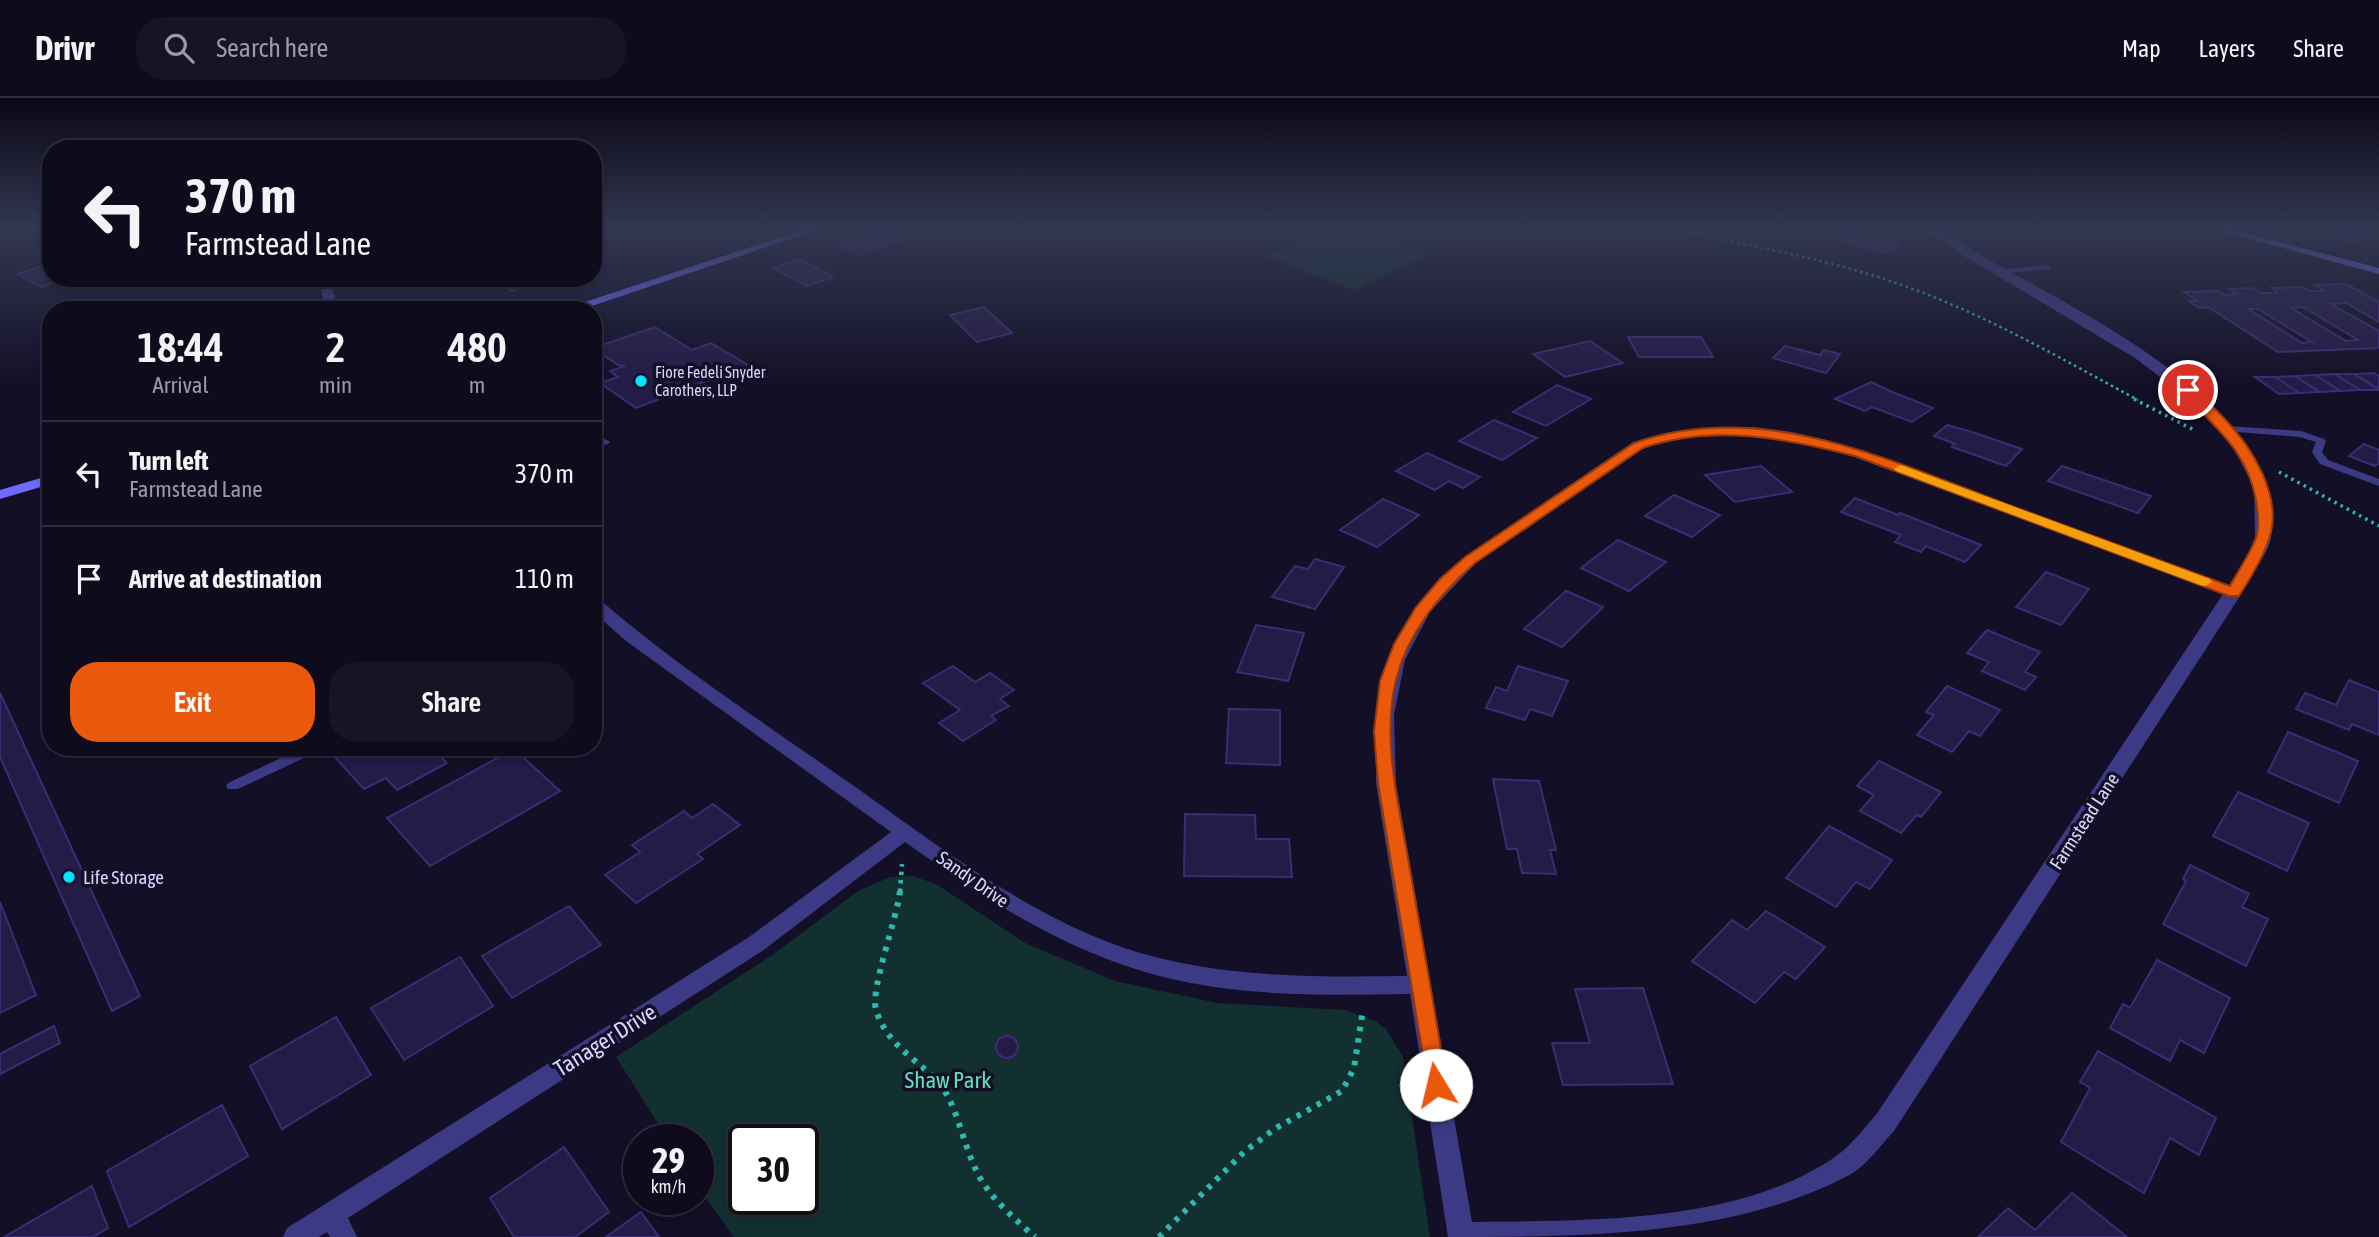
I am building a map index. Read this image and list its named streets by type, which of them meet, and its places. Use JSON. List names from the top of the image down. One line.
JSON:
{"streets":{"street":["Farmstead Lane","Sandy Drive","Tanager Drive"]},"crossings":[["Sandy Drive","Tanager Drive"]],"parks":["Shaw Park"],"places":["Fiore Fedeli Snyder Carothers, LLP","Life Storage"],"page":{"header":"Drivr","search":"Search here","nav":["Map","Layers","Share"],"turn":["370 m","Farmstead Lane"],"eta":["18:44","Arrival","2","min","480","m"],"list":[{"name":"Turn left","note":"Farmstead Lane","value":"370 m"},{"name":"Arrive at destination","value":"110 m"}],"buttons":["Exit","Share"],"speed":"29 km/h","limit":"30"}}
